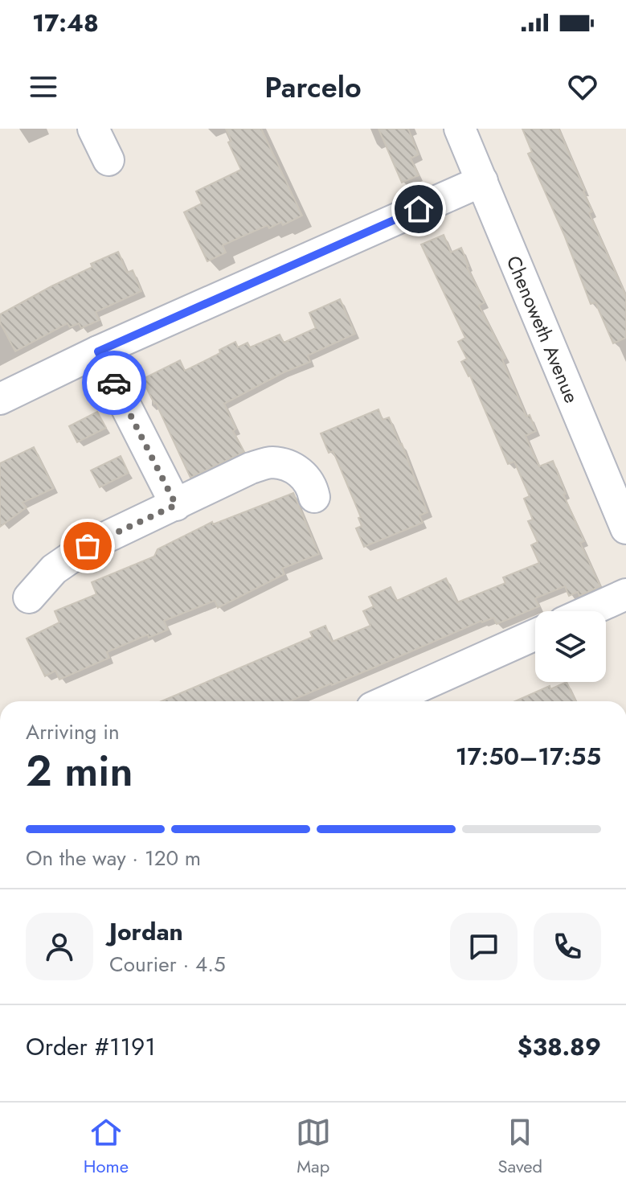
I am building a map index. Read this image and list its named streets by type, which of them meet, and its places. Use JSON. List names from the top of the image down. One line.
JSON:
{"streets":{"street":["Chenoweth Avenue"]},"page":{"status":"17:48","header":"Parcelo","heading":["2 min","Arriving in","17:50–17:55"],"panel":["Jordan","Courier · 4.5","Order #1191","$38.89"],"bar":"On the way · 120 m","tabs":["Home","Map","Saved"]}}
